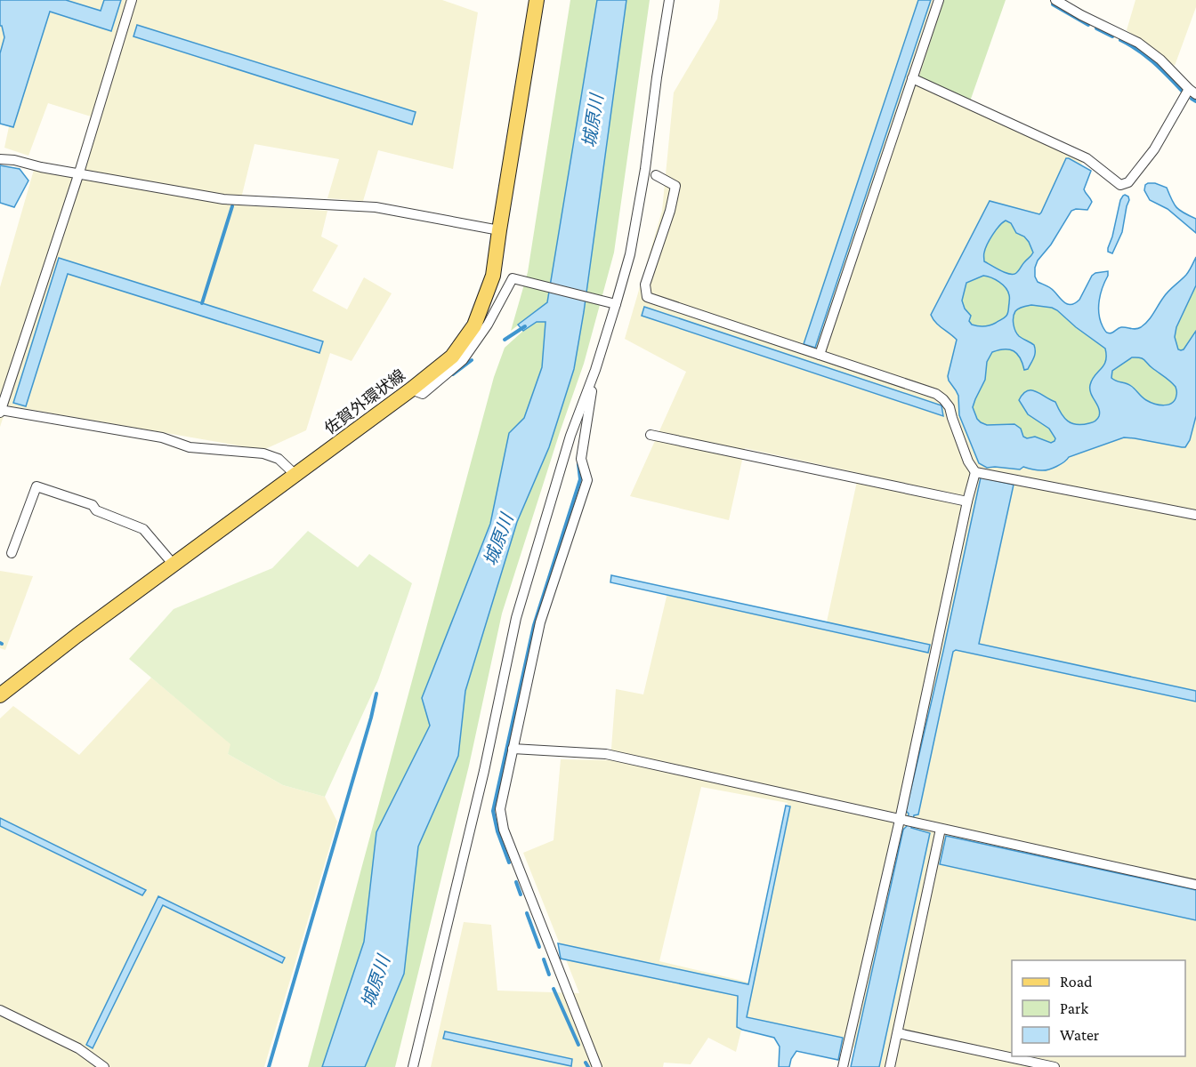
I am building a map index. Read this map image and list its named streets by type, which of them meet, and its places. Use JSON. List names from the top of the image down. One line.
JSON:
{"streets":{"main road":["佐賀外環状線"]},"water":["城原川"],"legend":["Road","Park","Water"]}
